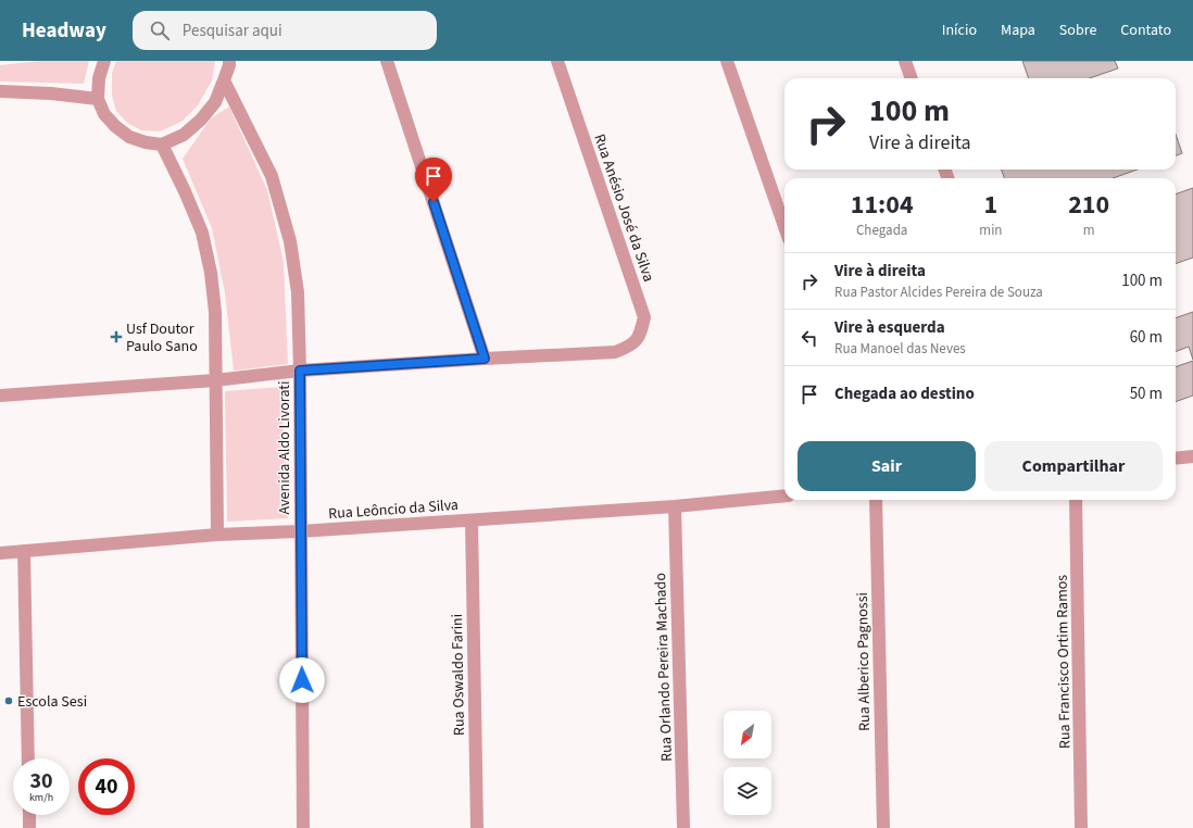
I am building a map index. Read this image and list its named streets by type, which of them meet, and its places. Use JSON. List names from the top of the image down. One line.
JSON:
{"streets":{"street":["Rua Anésio José da Silva","Avenida Aldo Livorati","Rua Leôncio da Silva","Rua Alberico Pagnossi","Rua Francisco Ortim Ramos","Rua Orlando Pereira Machado","Rua Oswaldo Farini"]},"crossings":[["Avenida Aldo Livorati","Rua Leôncio da Silva"],["Rua Leôncio da Silva","Rua Orlando Pereira Machado"],["Rua Leôncio da Silva","Rua Oswaldo Farini"]],"places":{"health":["Usf Doutor Paulo Sano"],"other":["Escola Sesi"]},"north":"bottom left","page":{"header":"Headway","search":"Pesquisar aqui","nav":["Início","Mapa","Sobre","Contato"],"turn":["100 m","Vire à direita"],"eta":["11:04","Chegada","1","min","210","m"],"list":[{"name":"Vire à direita","note":"Rua Pastor Alcides Pereira de Souza","value":"100 m"},{"name":"Vire à esquerda","note":"Rua Manoel das Neves","value":"60 m"},{"name":"Chegada ao destino","value":"50 m"}],"buttons":["Sair","Compartilhar"],"speed":"30 km/h","limit":"40"}}
